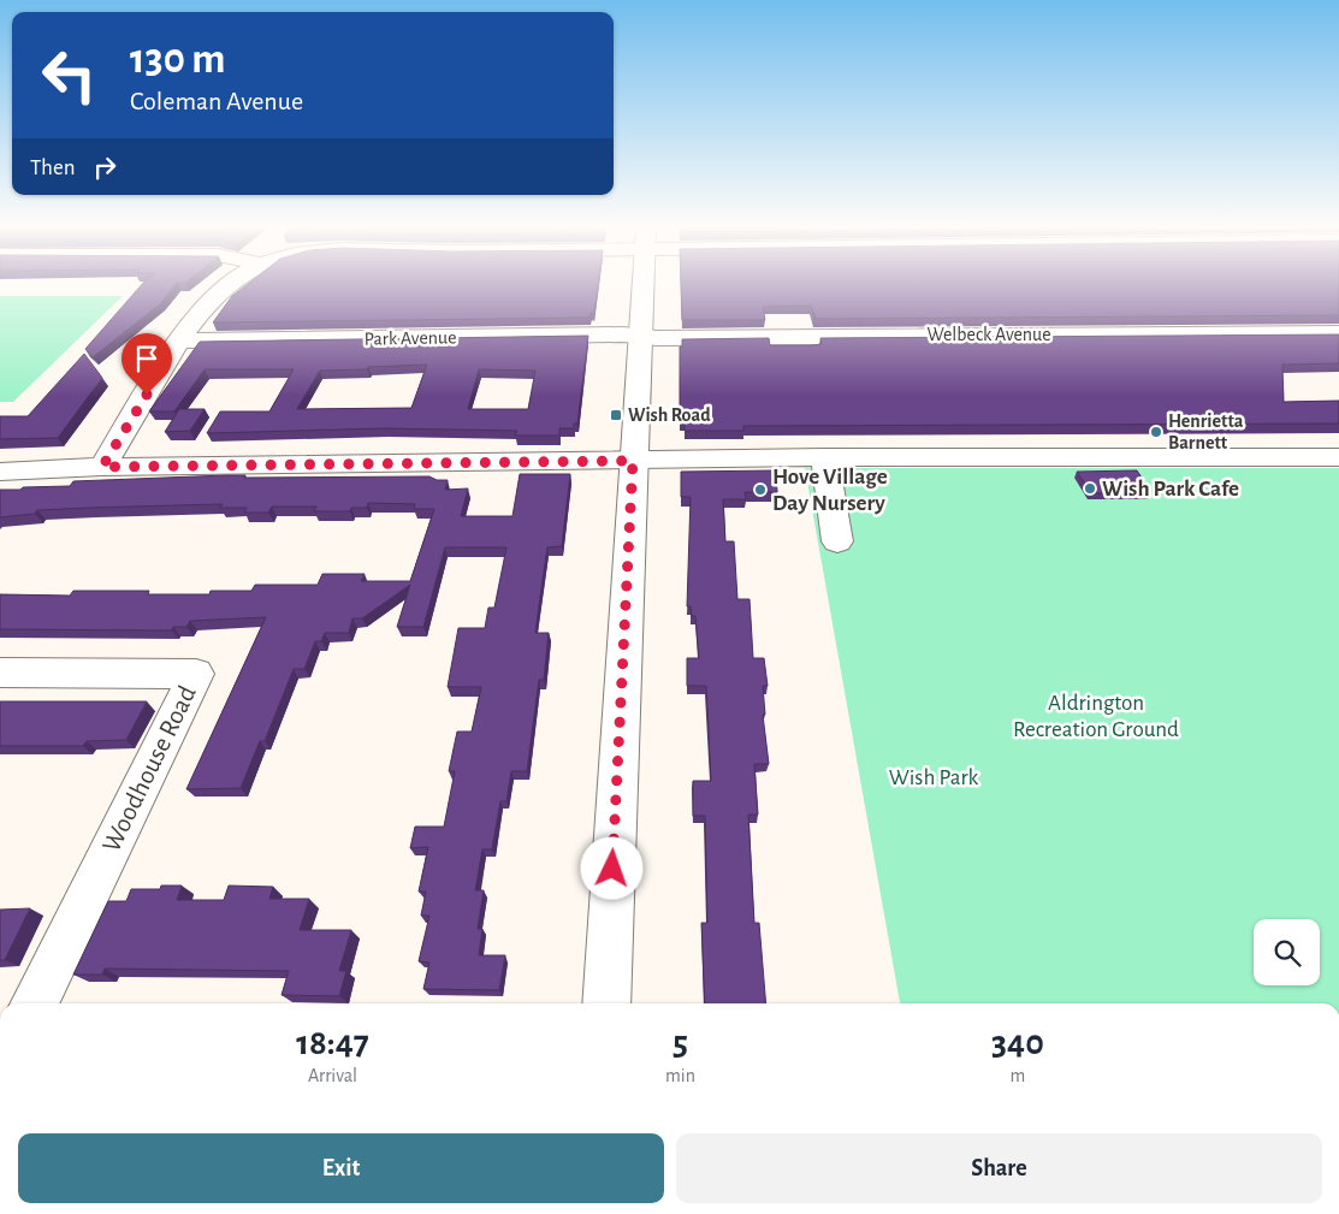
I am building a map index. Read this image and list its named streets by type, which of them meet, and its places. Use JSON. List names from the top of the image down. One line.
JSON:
{"streets":{"street":["Welbeck Avenue","Park Avenue","Woodhouse Road"]},"crossings":[["Welbeck Avenue","Park Avenue"]],"parks":["Aldrington Recreation Ground","Wish Park"],"places":{"transit":["Wish Road"],"other":["Henrietta Barnett","Wish Park Cafe","Hove Village Day Nursery"]},"page":{"turn":["130 m","Coleman Avenue"],"then":"Then","eta":["18:47","Arrival","5","min","340","m"],"buttons":["Exit","Share"]}}
